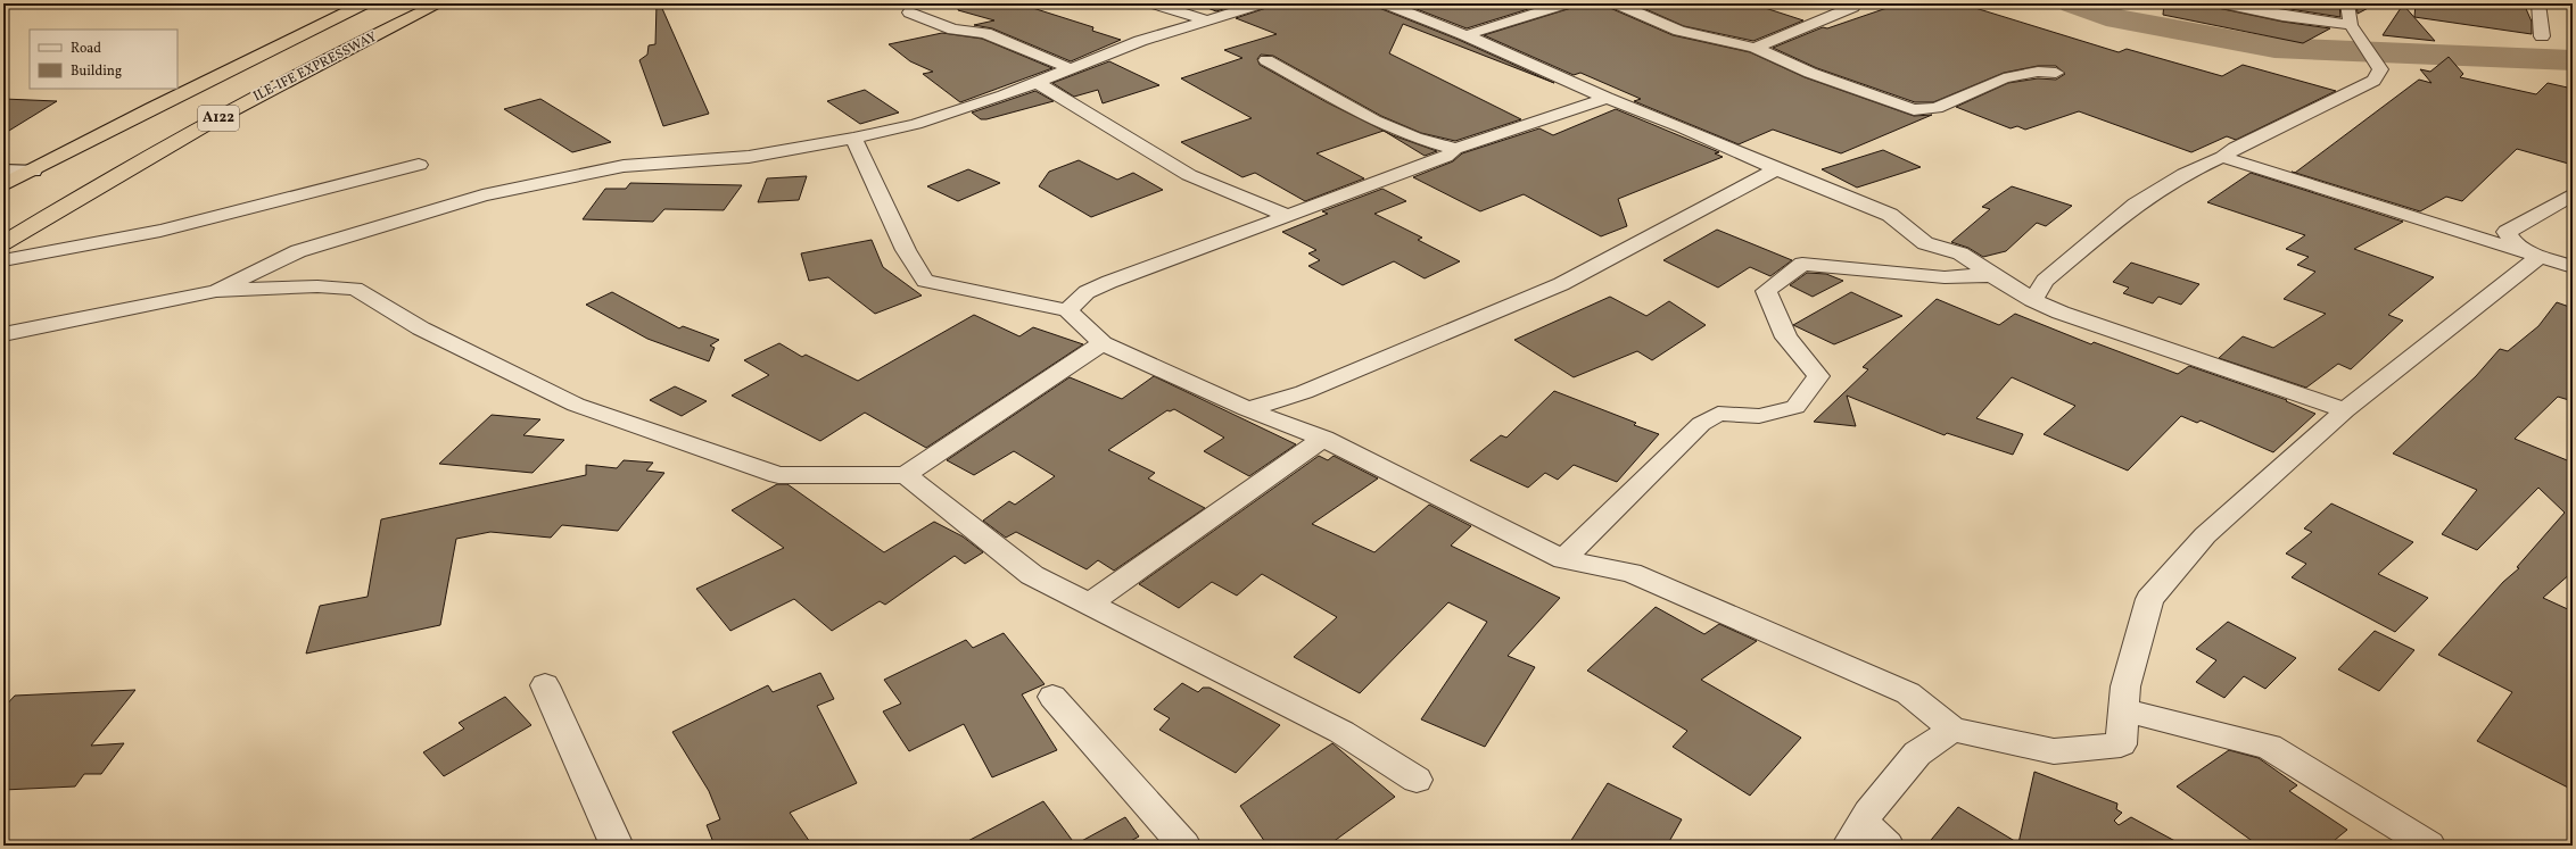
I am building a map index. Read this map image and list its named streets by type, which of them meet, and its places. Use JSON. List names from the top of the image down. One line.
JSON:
{"streets":{"highway":["ILE-IFE EXPRESSWAY","A122"]},"legend":["Road","Building"]}
